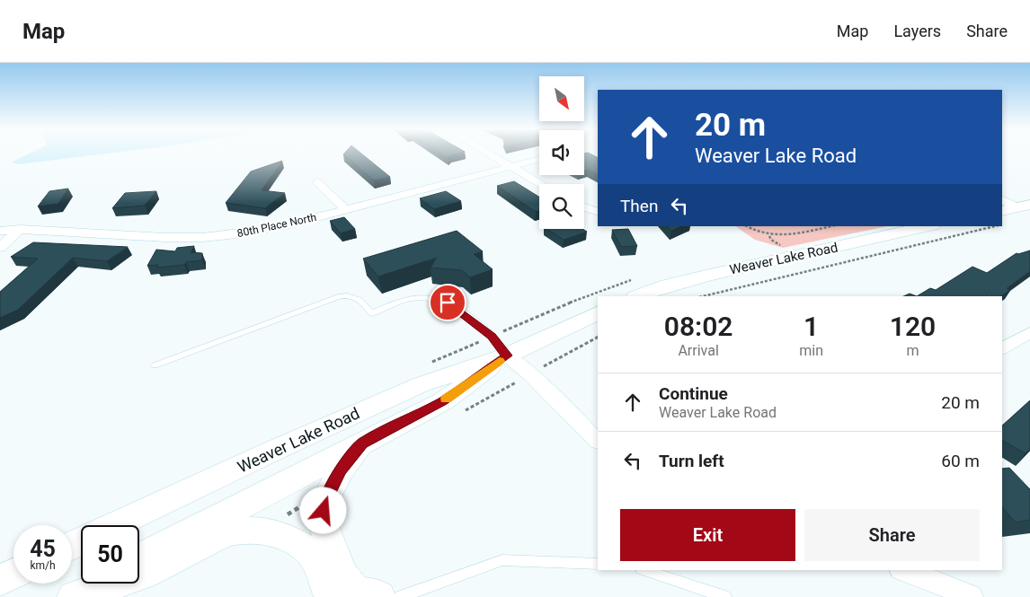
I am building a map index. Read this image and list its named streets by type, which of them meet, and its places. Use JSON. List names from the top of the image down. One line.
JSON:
{"streets":{"main road":["Weaver Lake Road"],"street":["80th Place North"]},"north":"bottom right","page":{"header":"Map","nav":["Map","Layers","Share"],"turn":["20 m","Weaver Lake Road"],"then":"Then","eta":["08:02","Arrival","1","min","120","m"],"list":[{"name":"Continue","note":"Weaver Lake Road","value":"20 m"},{"name":"Turn left","value":"60 m"}],"buttons":["Exit","Share"],"speed":"45 km/h","limit":"50"}}
